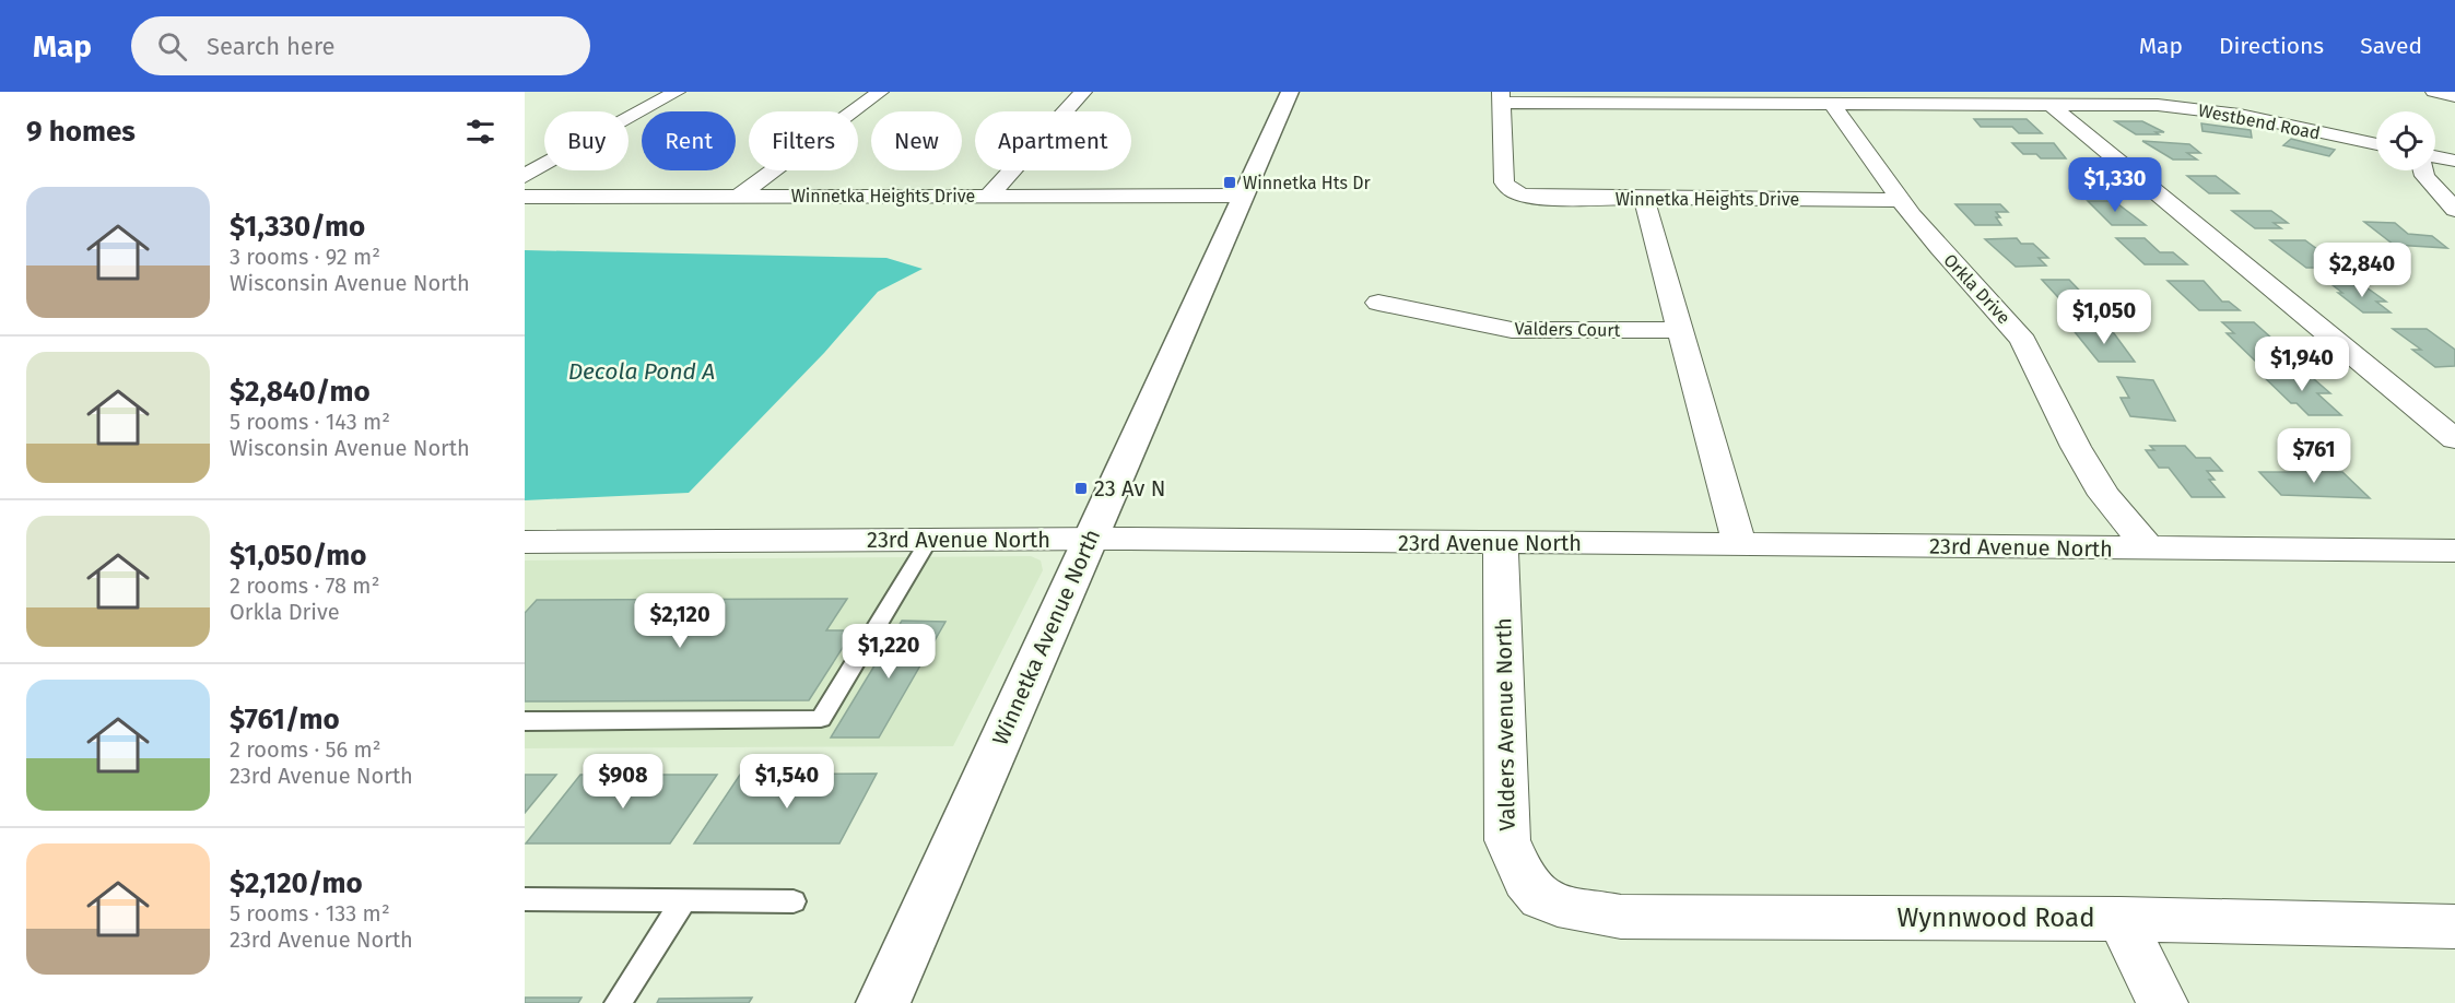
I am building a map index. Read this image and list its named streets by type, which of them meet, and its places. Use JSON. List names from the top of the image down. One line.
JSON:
{"streets":{"main road":["Winnetka Avenue North"],"street":["Westbend Road","Winnetka Heights Drive","Orkla Drive","Valders Court","23rd Avenue North","Valders Avenue North","Wynnwood Road"]},"crossings":[["Westbend Road","Winnetka Heights Drive"],["Westbend Road","Orkla Drive"],["Winnetka Heights Drive","Orkla Drive"],["Winnetka Heights Drive","Winnetka Avenue North"],["Orkla Drive","23rd Avenue North"],["23rd Avenue North","Winnetka Avenue North"],["23rd Avenue North","Valders Avenue North"],["Valders Avenue North","Wynnwood Road"]],"water":["Decola Pond A"],"places":{"transit":["Winnetka Hts Dr","23 Av N"]},"page":{"header":"Map","search":"Search here","nav":["Map","Directions","Saved"],"heading":"9 homes","chip":["Buy","Rent","Filters","New","Apartment"],"price":["$1,330","$2,840","$1,050","$1,940","$761","$2,120","$1,220","$908","$1,540"],"list":[{"name":"$1,330/mo","note":"3 rooms · 92 m² · Wisconsin Avenue North"},{"name":"$2,840/mo","note":"5 rooms · 143 m² · Wisconsin Avenue North"},{"name":"$1,050/mo","note":"2 rooms · 78 m² · Orkla Drive"},{"name":"$761/mo","note":"2 rooms · 56 m² · 23rd Avenue North"},{"name":"$2,120/mo","note":"5 rooms · 133 m² · 23rd Avenue North"}]}}
